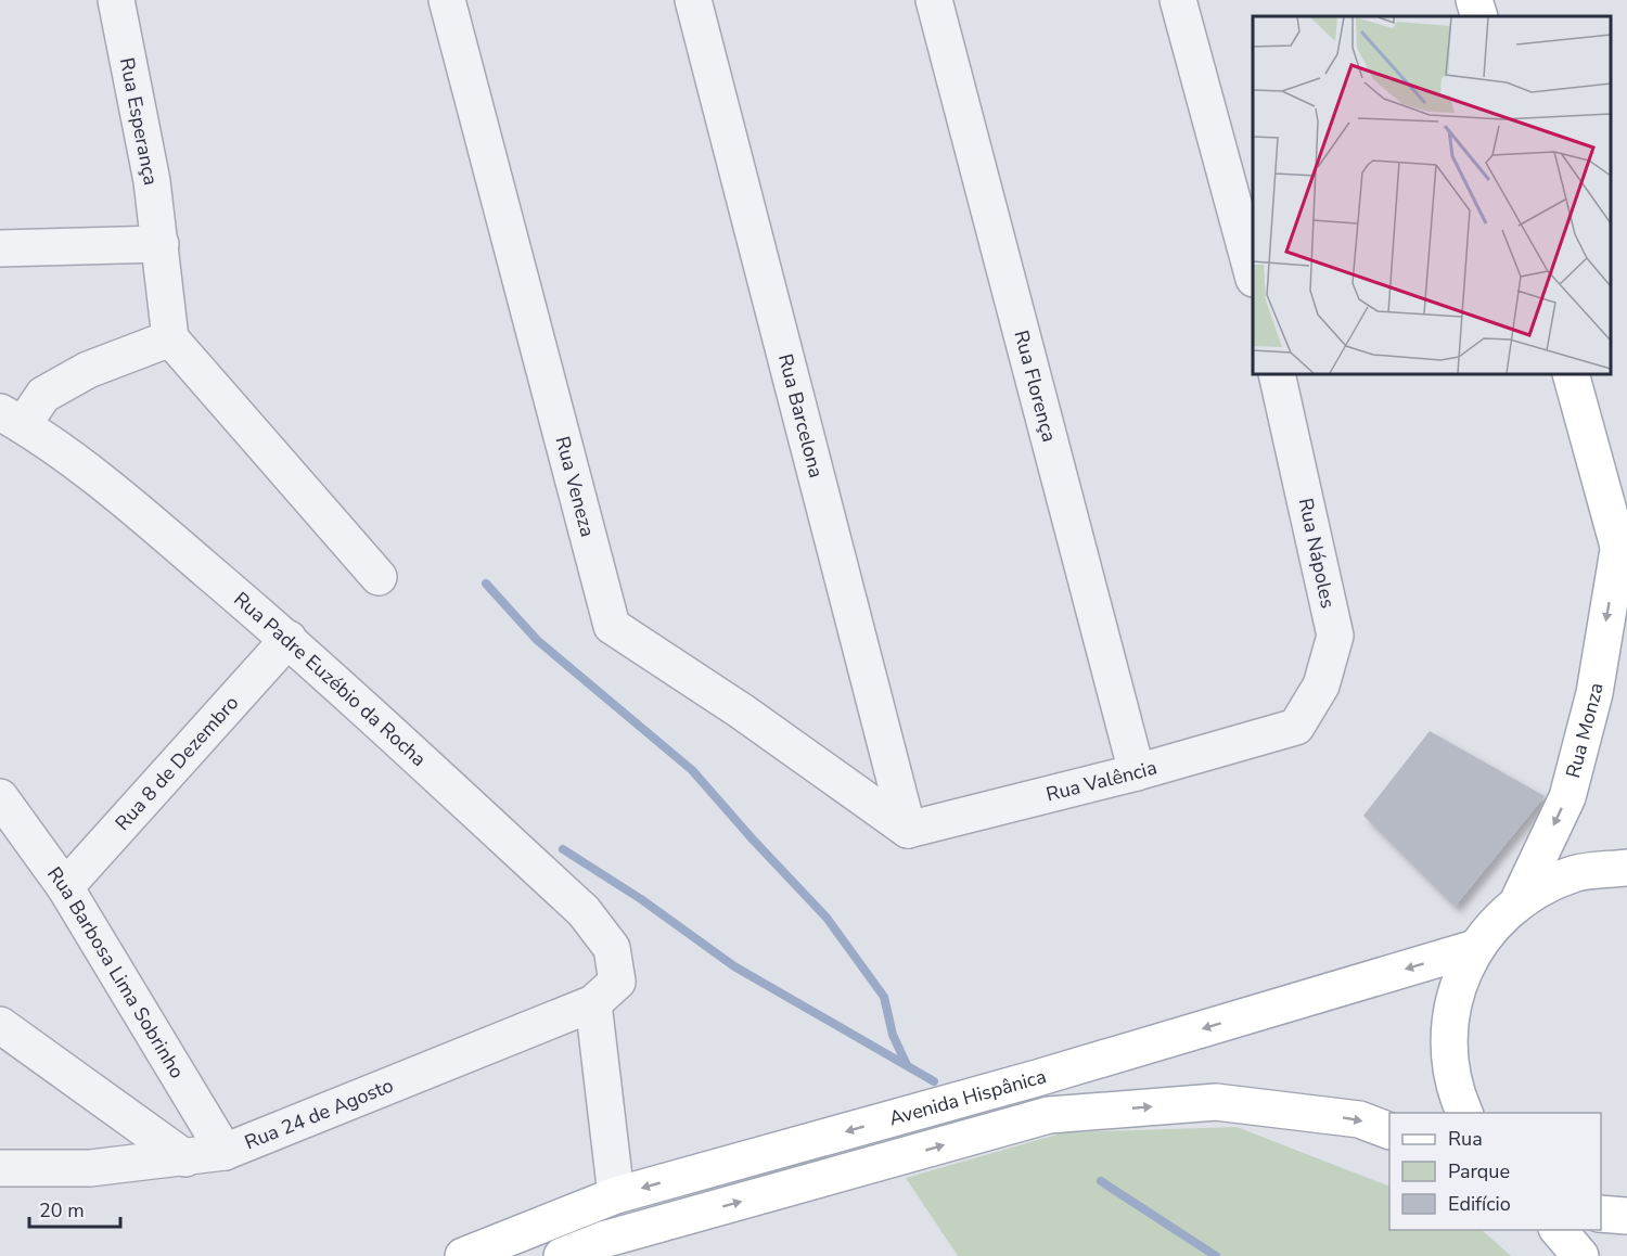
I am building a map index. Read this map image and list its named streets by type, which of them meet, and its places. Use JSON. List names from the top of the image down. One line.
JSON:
{"streets":{"main road":["Rua Monza","Avenida Hispânica"],"street":["Rua Esperança","Rua Florença","Rua Barcelona","Rua Veneza","Rua Nápoles","Rua Padre Euzébio da Rocha","Rua 8 de Dezembro","Rua Valência","Rua Barbosa Lima Sobrinho","Rua 24 de Agosto"]},"crossings":[["Rua Florença","Rua Valência"],["Rua Barcelona","Rua Veneza"],["Rua Barcelona","Rua Valência"],["Rua Veneza","Rua Valência"],["Rua Nápoles","Rua Valência"],["Rua Padre Euzébio da Rocha","Rua 8 de Dezembro"],["Rua Padre Euzébio da Rocha","Avenida Hispânica"],["Rua Padre Euzébio da Rocha","Rua 24 de Agosto"],["Rua 8 de Dezembro","Rua Barbosa Lima Sobrinho"],["Rua Barbosa Lima Sobrinho","Rua 24 de Agosto"]],"one_way":["Rua Monza"],"legend":["Rua","Parque","Edifício"],"scale_bar":"20 m"}
